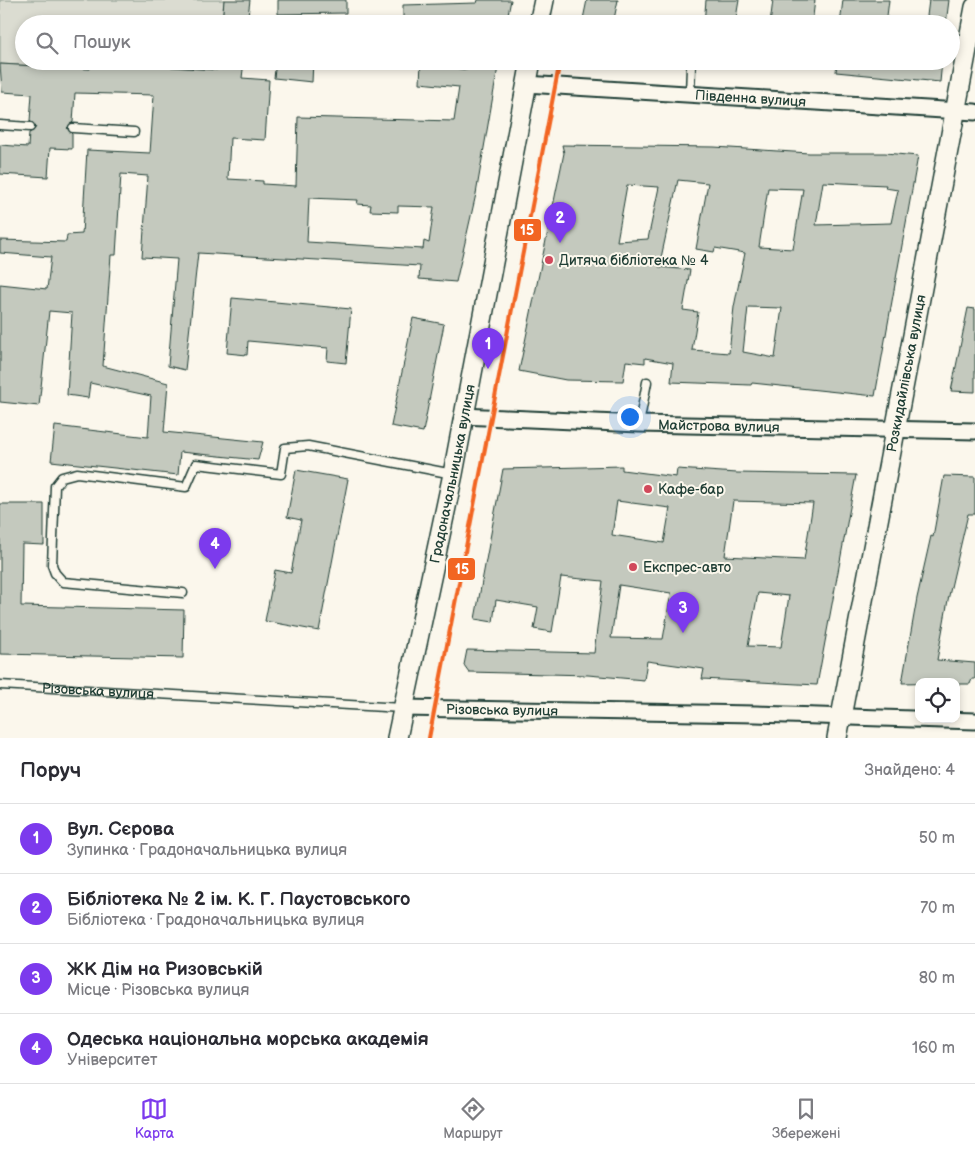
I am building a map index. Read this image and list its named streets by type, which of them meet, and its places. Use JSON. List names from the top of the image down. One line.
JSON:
{"streets":{"street":["Південна вулиця","Розкидайлівська вулиця","Майстрова вулиця","Градоначальницька вулиця","Різовська вулиця"]},"crossings":[["Південна вулиця","Розкидайлівська вулиця"],["Південна вулиця","Градоначальницька вулиця"],["Розкидайлівська вулиця","Майстрова вулиця"],["Розкидайлівська вулиця","Різовська вулиця"],["Майстрова вулиця","Градоначальницька вулиця"],["Градоначальницька вулиця","Різовська вулиця"]],"places":["Дитяча бібліотека № 4","Кафе-бар","Експрес-авто"],"lines":["transit line 15"],"page":{"search":"Пошук","pins":["2","1","4","3"],"heading":["Поруч","Знайдено: 4"],"list":[{"mark":"1","name":"Вул. Сєрова","note":"Зупинка · Градоначальницька вулиця","value":"50 m"},{"mark":"2","name":"Бібліотека № 2 ім. К. Г. Паустовського","note":"Бібліотека · Градоначальницька вулиця","value":"70 m"},{"mark":"3","name":"ЖК Дім на Ризовській","note":"Місце · Різовська вулиця","value":"80 m"},{"mark":"4","name":"Одеська національна морська академія","note":"Університет","value":"160 m"}],"nav":["Карта","Маршрут","Збережені"]}}
